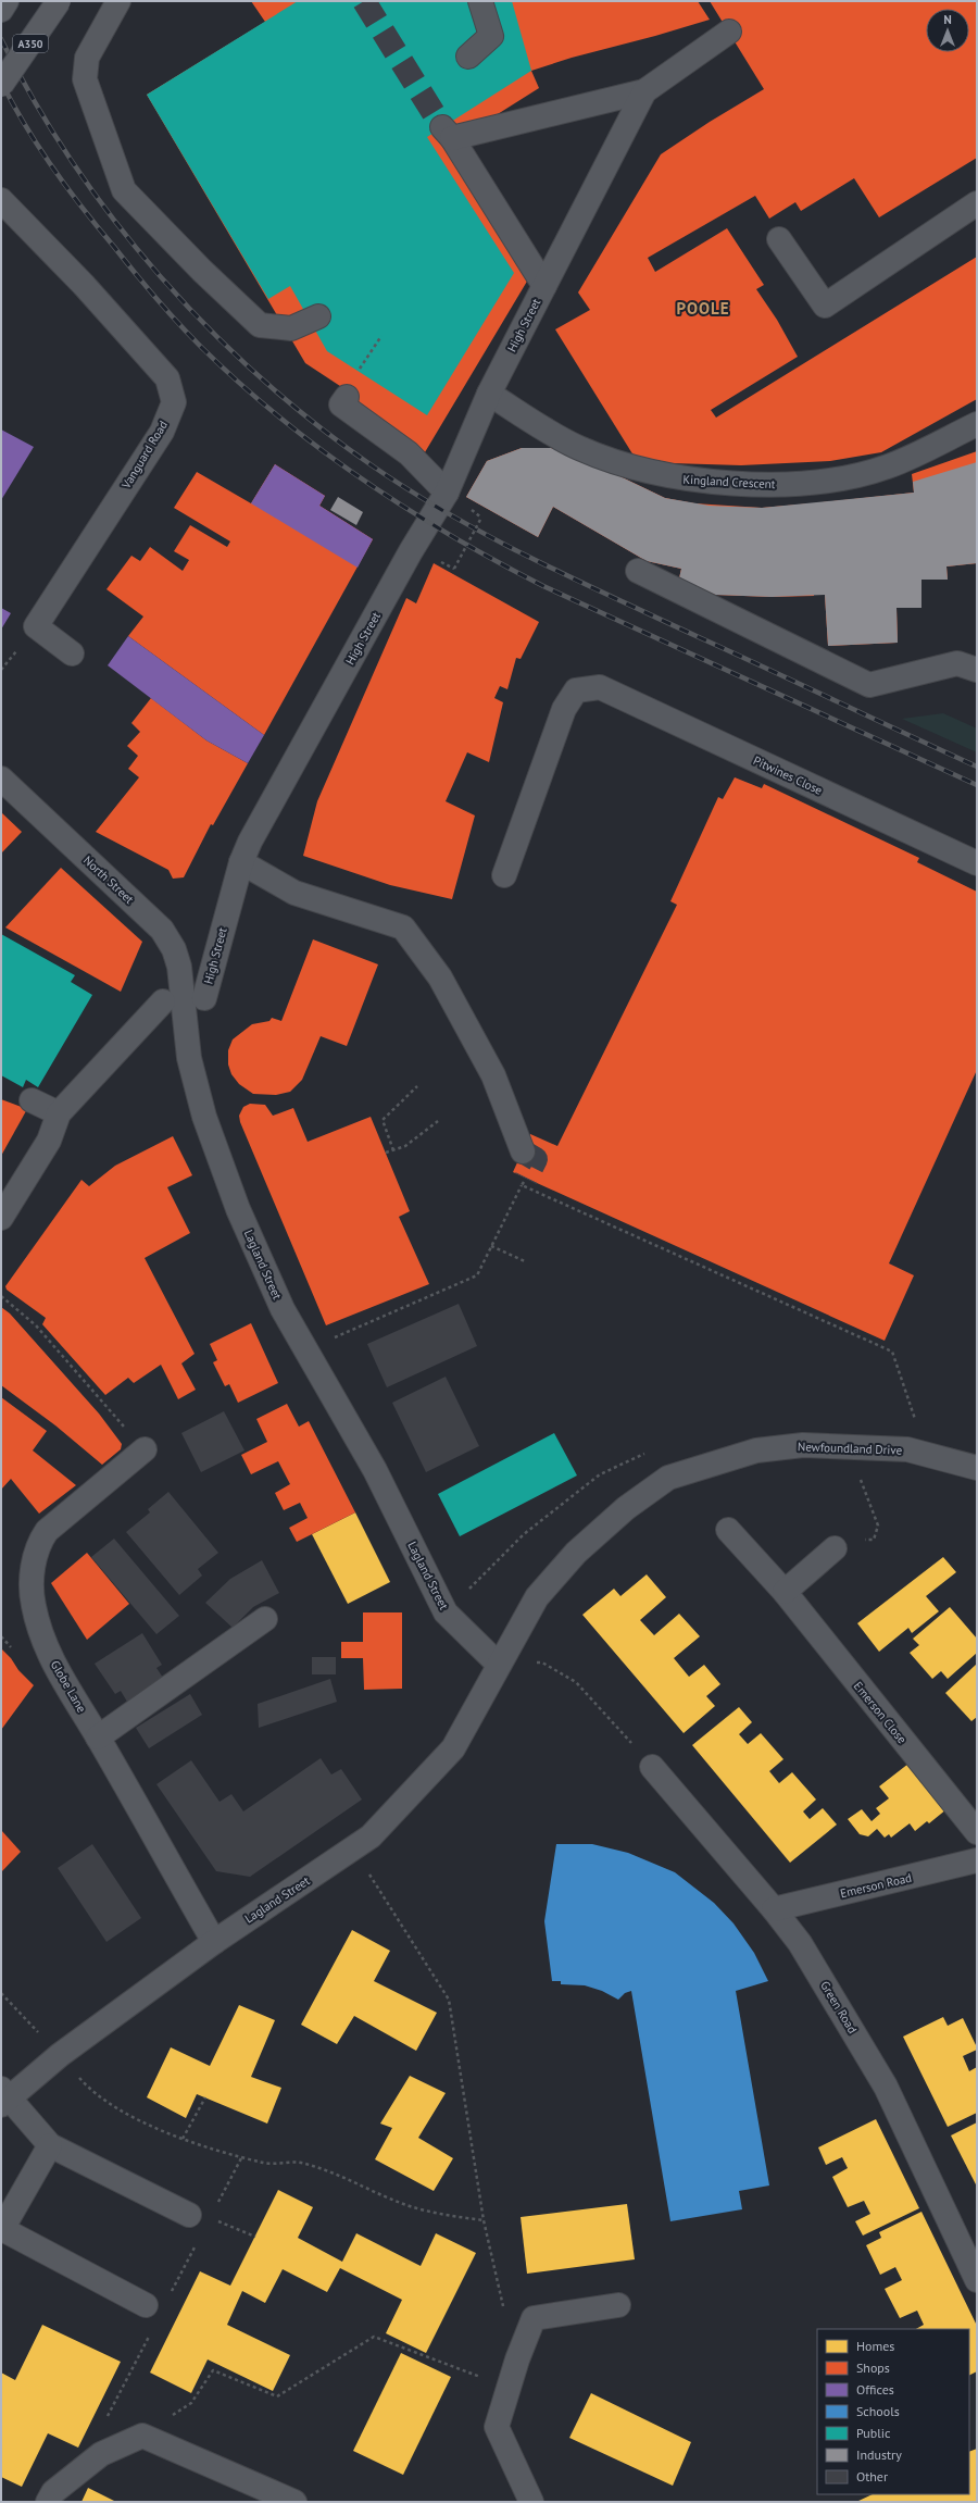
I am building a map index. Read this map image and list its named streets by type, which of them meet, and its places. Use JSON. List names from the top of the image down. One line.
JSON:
{"streets":{"main road":["A350"],"street":["High Street","Vanguard Road","Kingland Crescent","Pitwines Close","North Street","Lagland Street","Newfoundland Drive","Globe Lane","Emerson Close","Emerson Road","Green Road"]},"crossings":[["High Street","Kingland Crescent"],["High Street","North Street"],["High Street","Lagland Street"],["North Street","Lagland Street"],["Lagland Street","Newfoundland Drive"],["Lagland Street","Globe Lane"],["Emerson Road","Green Road"]],"districts":["POOLE"],"legend":["Homes","Shops","Offices","Schools","Public","Industry","Other"],"north":"top"}
